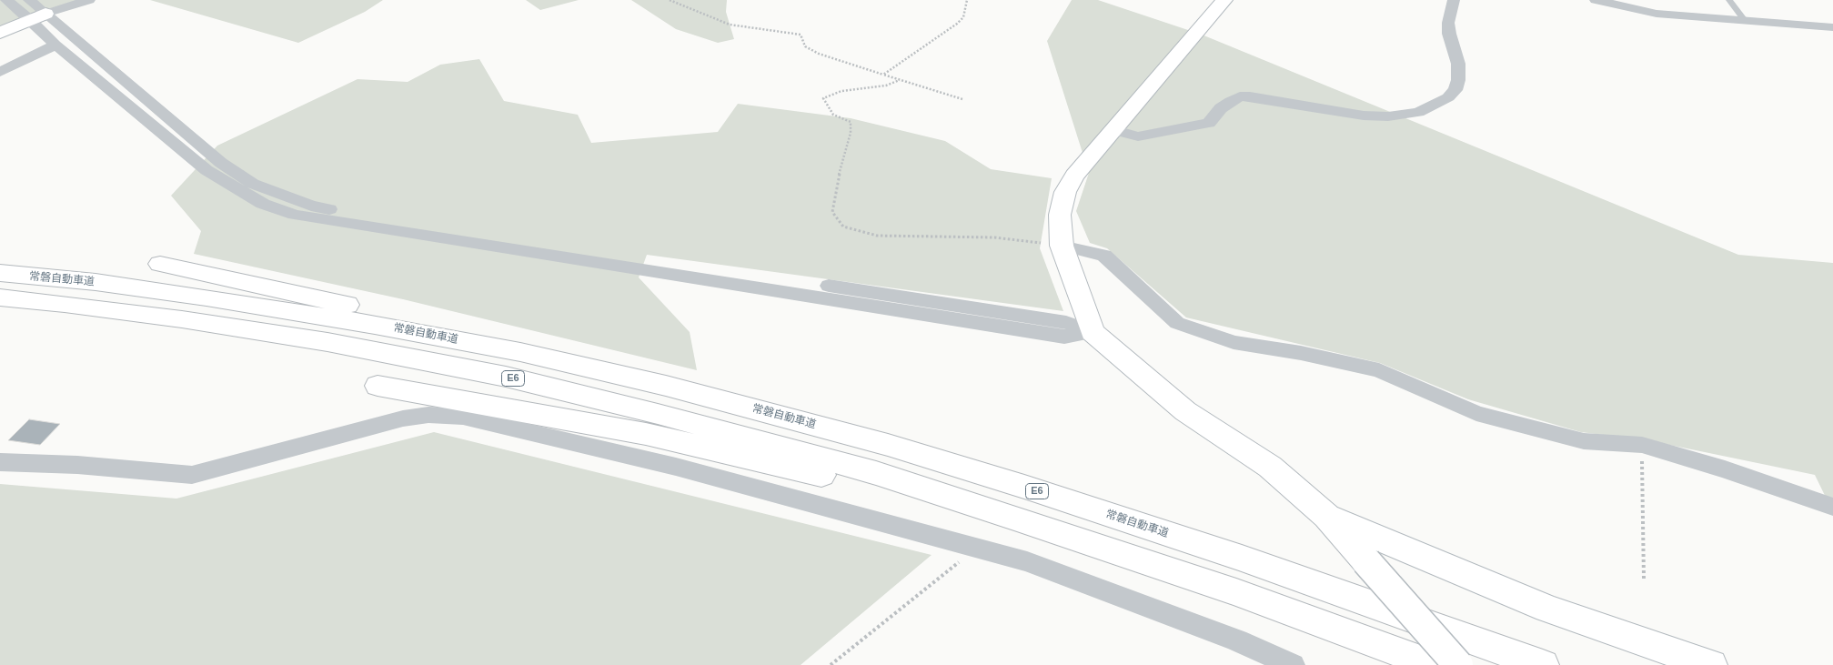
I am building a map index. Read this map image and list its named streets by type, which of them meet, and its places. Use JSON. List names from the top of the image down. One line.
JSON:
{"streets":{"main road":["常磐自動車道","E6"]}}
